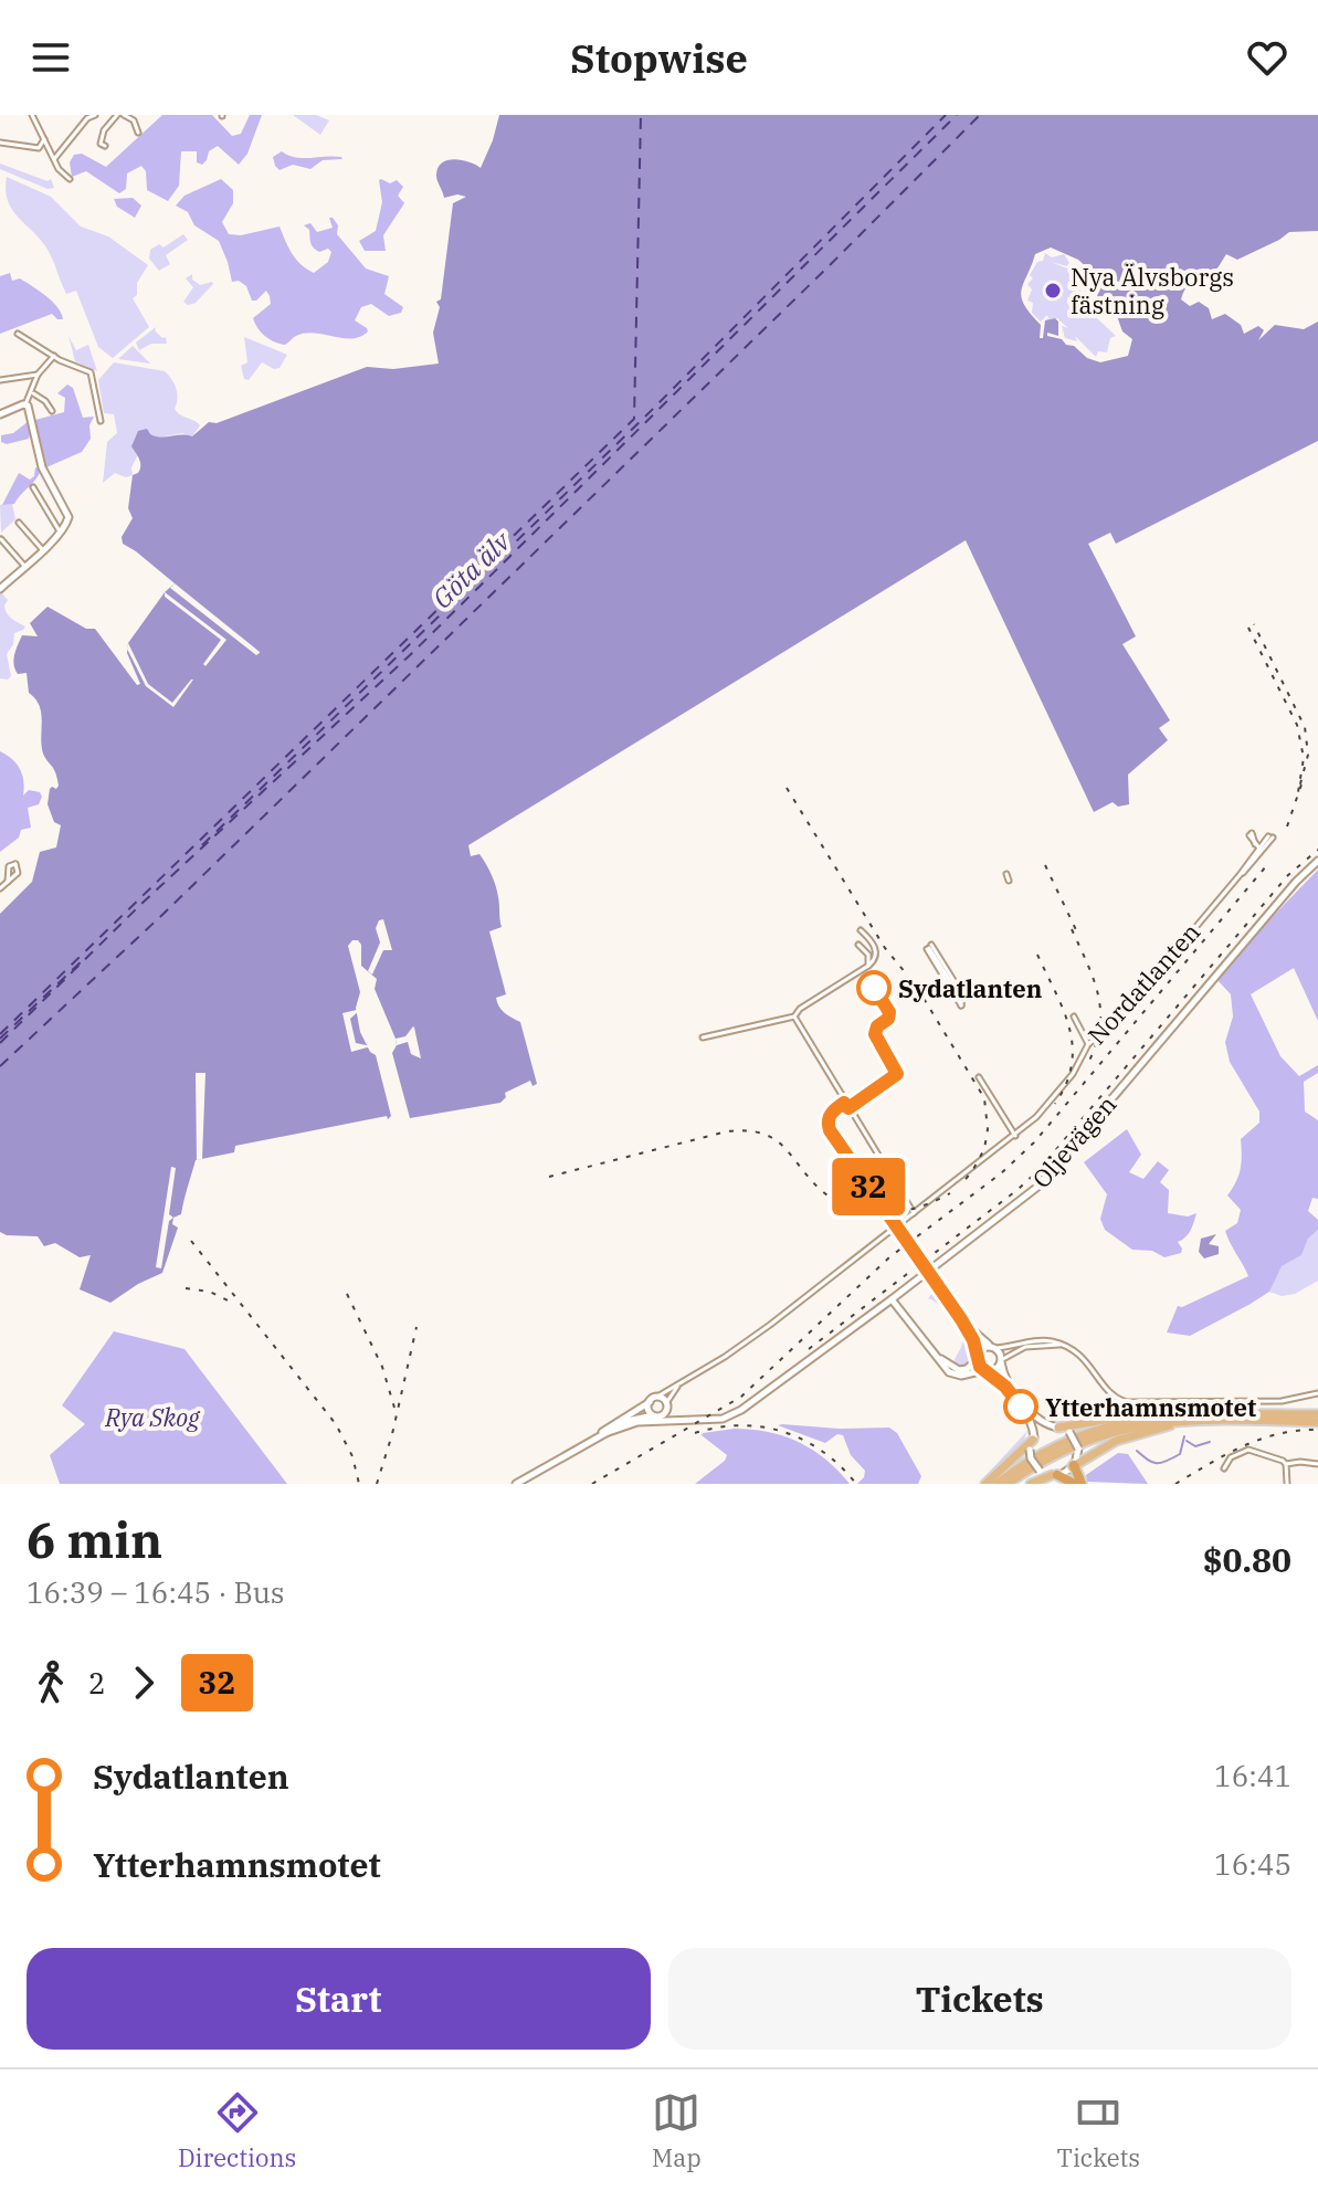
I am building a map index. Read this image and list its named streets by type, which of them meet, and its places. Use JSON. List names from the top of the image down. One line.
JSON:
{"streets":{"street":["Nordatlanten","Oljevägen"]},"crossings":[["Nordatlanten","Oljevägen"]],"water":["Göta älv"],"parks":["Rya Skog"],"places":["Nya Älvsborgs fästning","Sydatlanten","Ytterhamnsmotet"],"lines":["bus line 32"],"page":{"header":"Stopwise","on_map":"32","heading":["6 min","16:39 – 16:45 · Bus","$0.80"],"legs":["2","32"],"list":[{"name":"Sydatlanten","value":"16:41"},{"name":"Ytterhamnsmotet","value":"16:45"}],"buttons":["Start","Tickets"],"tabs":["Directions","Map","Tickets"]}}
